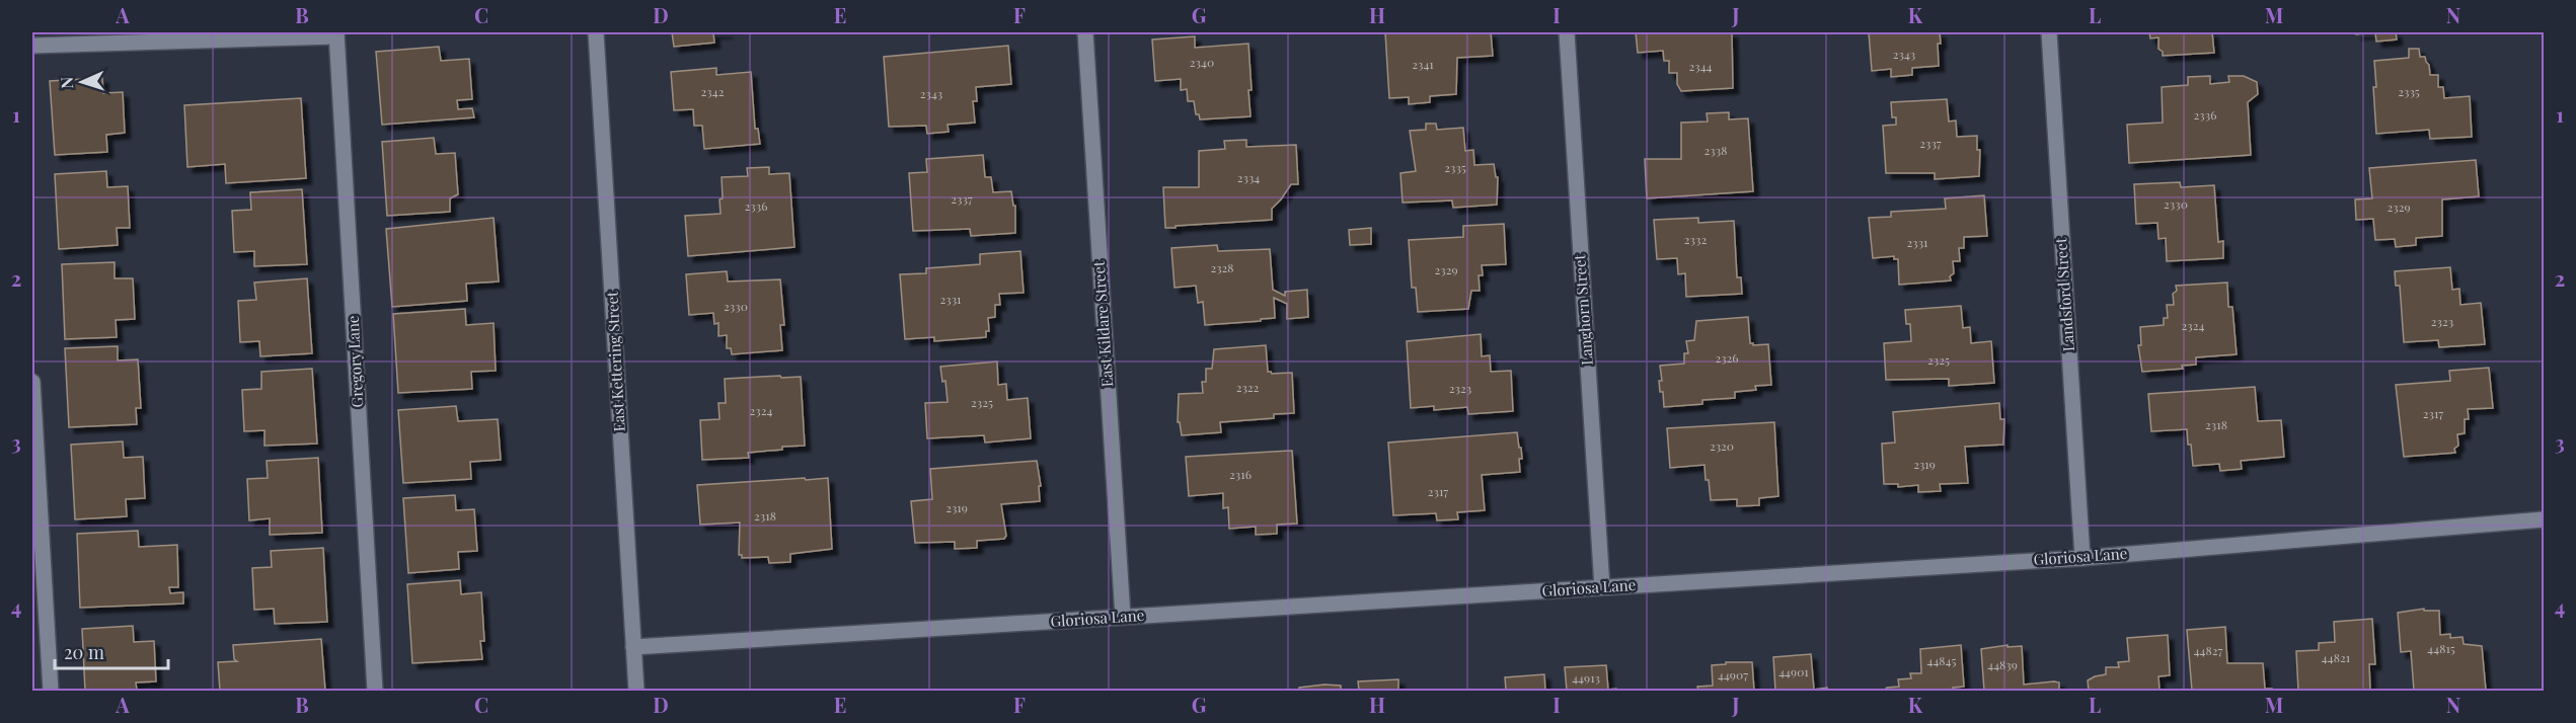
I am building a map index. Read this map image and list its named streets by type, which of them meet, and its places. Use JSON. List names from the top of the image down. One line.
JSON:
{"streets":{"street":["Landsford Street","Langhorn Street","East Kildare Street","Gregory Lane","East Kettering Street","Gloriosa Lane"]},"crossings":[["Landsford Street","Gloriosa Lane"],["Langhorn Street","Gloriosa Lane"],["East Kildare Street","Gloriosa Lane"],["East Kettering Street","Gloriosa Lane"]],"house_numbers":["2343","2340","2341","2344","2342","2335","2343","2336","2337","2338","2335","2334","2337","2330","2336","2329","2332","2331","2328","2329","2331","2330","2323","2324","2326","2325","2322","2323","2325","2324","2317","2318","2320","2319","2316","2317","2319","2318","44815","44827","44821","44845","44839","44901","44907","44913"],"scale_bar":"20 m","north":"left","grid":{"columns":["A","B","C","D","E","F","G","H","I","J","K","L","M","N"],"rows":["1","2","3","4"]}}
